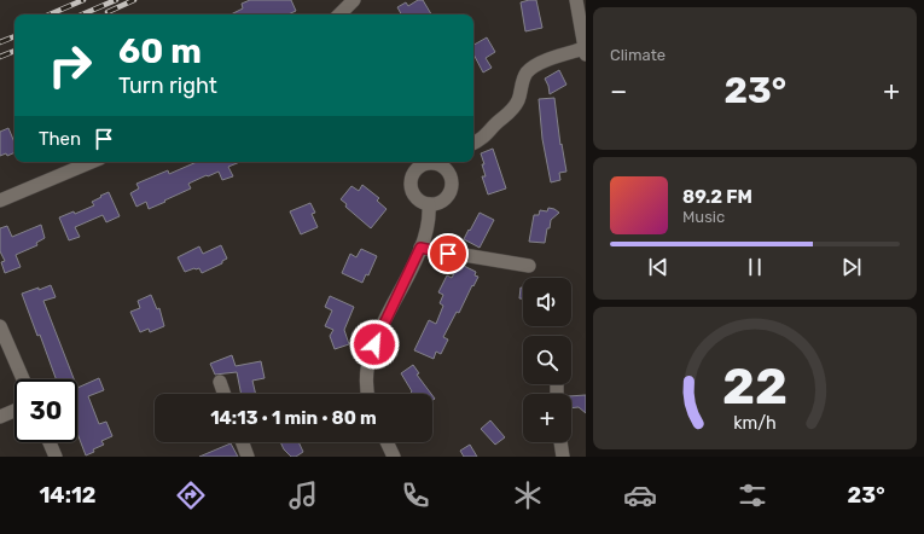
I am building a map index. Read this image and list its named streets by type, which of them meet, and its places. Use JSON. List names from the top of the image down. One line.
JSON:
{"page":{"tile":"Climate","turn":["60 m","Turn right"],"heat":["−","23°","+"],"then":"Then","song":["89.2 FM","Music"],"map_buttons":"+","limit":"30","trip":"14:13 · 1 min · 80 m","tabs":["14:12","23°"],"gauge":["22","km/h"]}}
